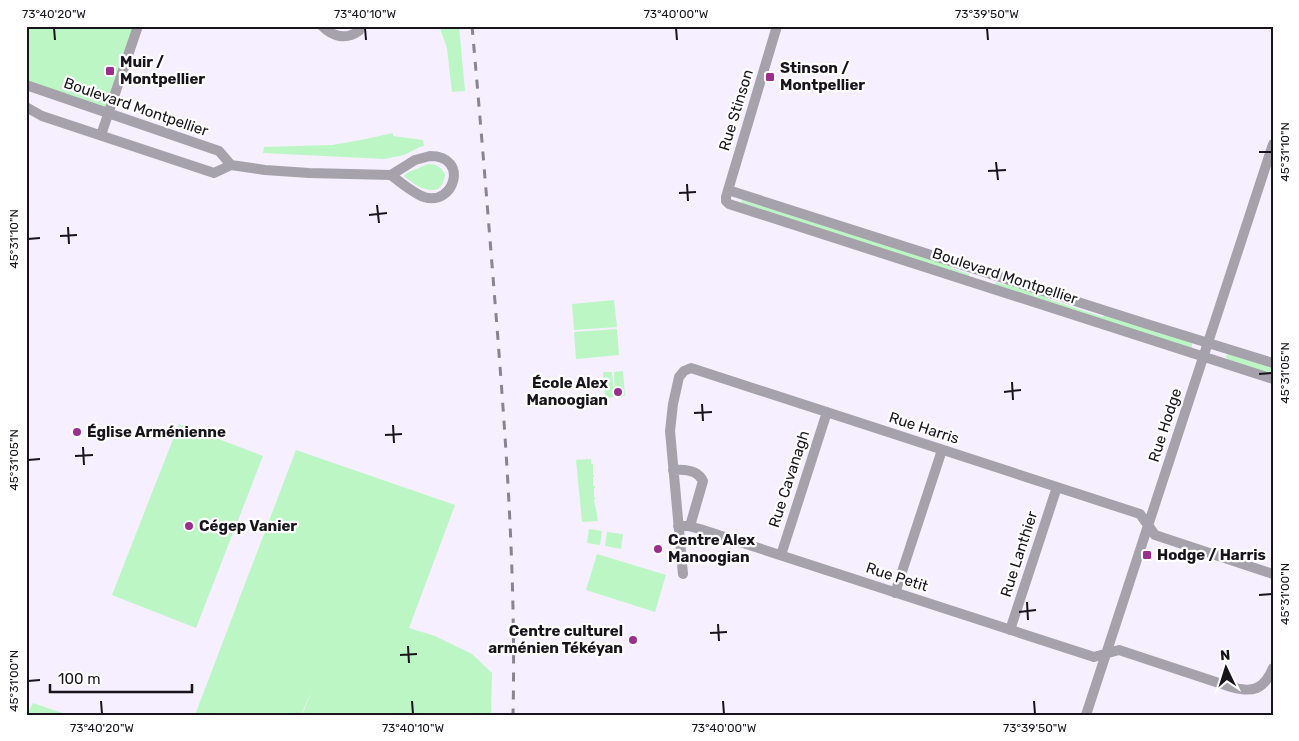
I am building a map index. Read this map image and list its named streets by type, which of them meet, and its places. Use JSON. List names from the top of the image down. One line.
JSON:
{"streets":{"street":["Boulevard Montpellier","Rue Stinson","Rue Hodge","Rue Harris","Rue Cavanagh","Rue Lanthier","Rue Petit"]},"crossings":[["Boulevard Montpellier","Rue Stinson"],["Boulevard Montpellier","Rue Hodge"],["Rue Hodge","Rue Harris"],["Rue Hodge","Rue Petit"],["Rue Harris","Rue Cavanagh"],["Rue Harris","Rue Lanthier"],["Rue Cavanagh","Rue Petit"],["Rue Lanthier","Rue Petit"]],"places":{"transit":["Muir / Montpellier","Stinson / Montpellier","Hodge / Harris"],"other":["École Alex Manoogian","Église Arménienne","Cégep Vanier","Centre Alex Manoogian","Centre culturel arménien Tékéyan"]},"scale_bar":"100 m","north":"top","coordinates":["73°40'20\"W","73°40'10\"W","73°40'00\"W","73°39'50\"W","45°31'10\"N","45°31'05\"N","45°31'00\"N"]}
